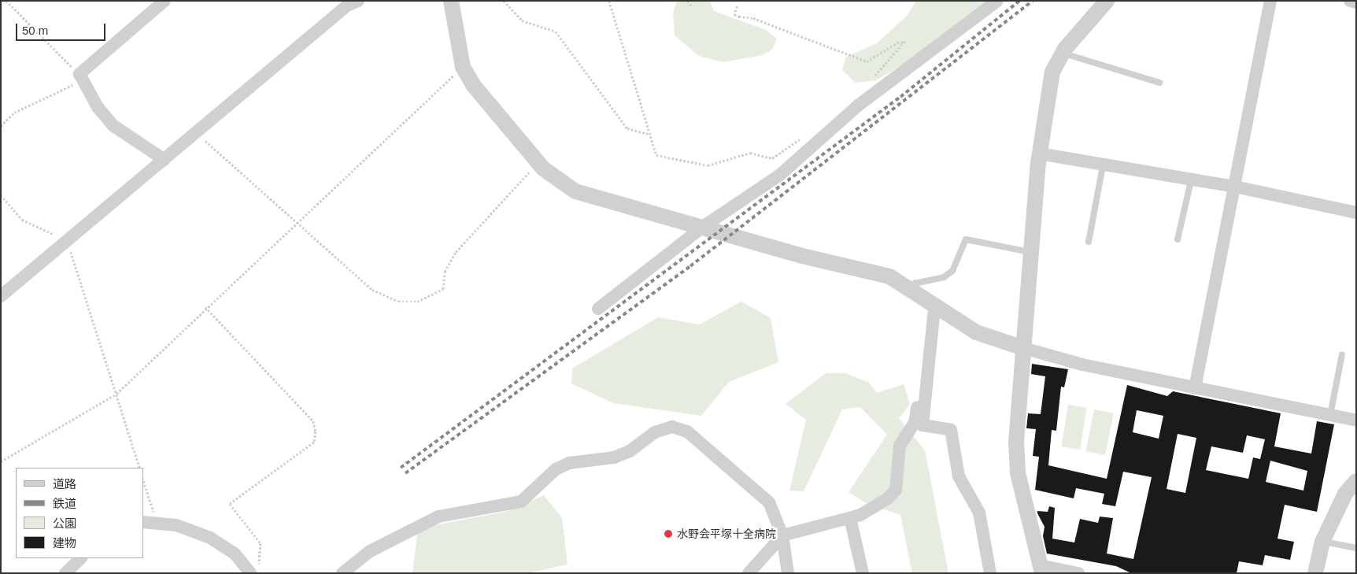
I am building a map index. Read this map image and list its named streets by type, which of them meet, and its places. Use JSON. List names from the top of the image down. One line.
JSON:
{"places":["水野会平塚十全病院"],"legend":["道路","鉄道","公園","建物"],"scale_bar":"50 m"}
